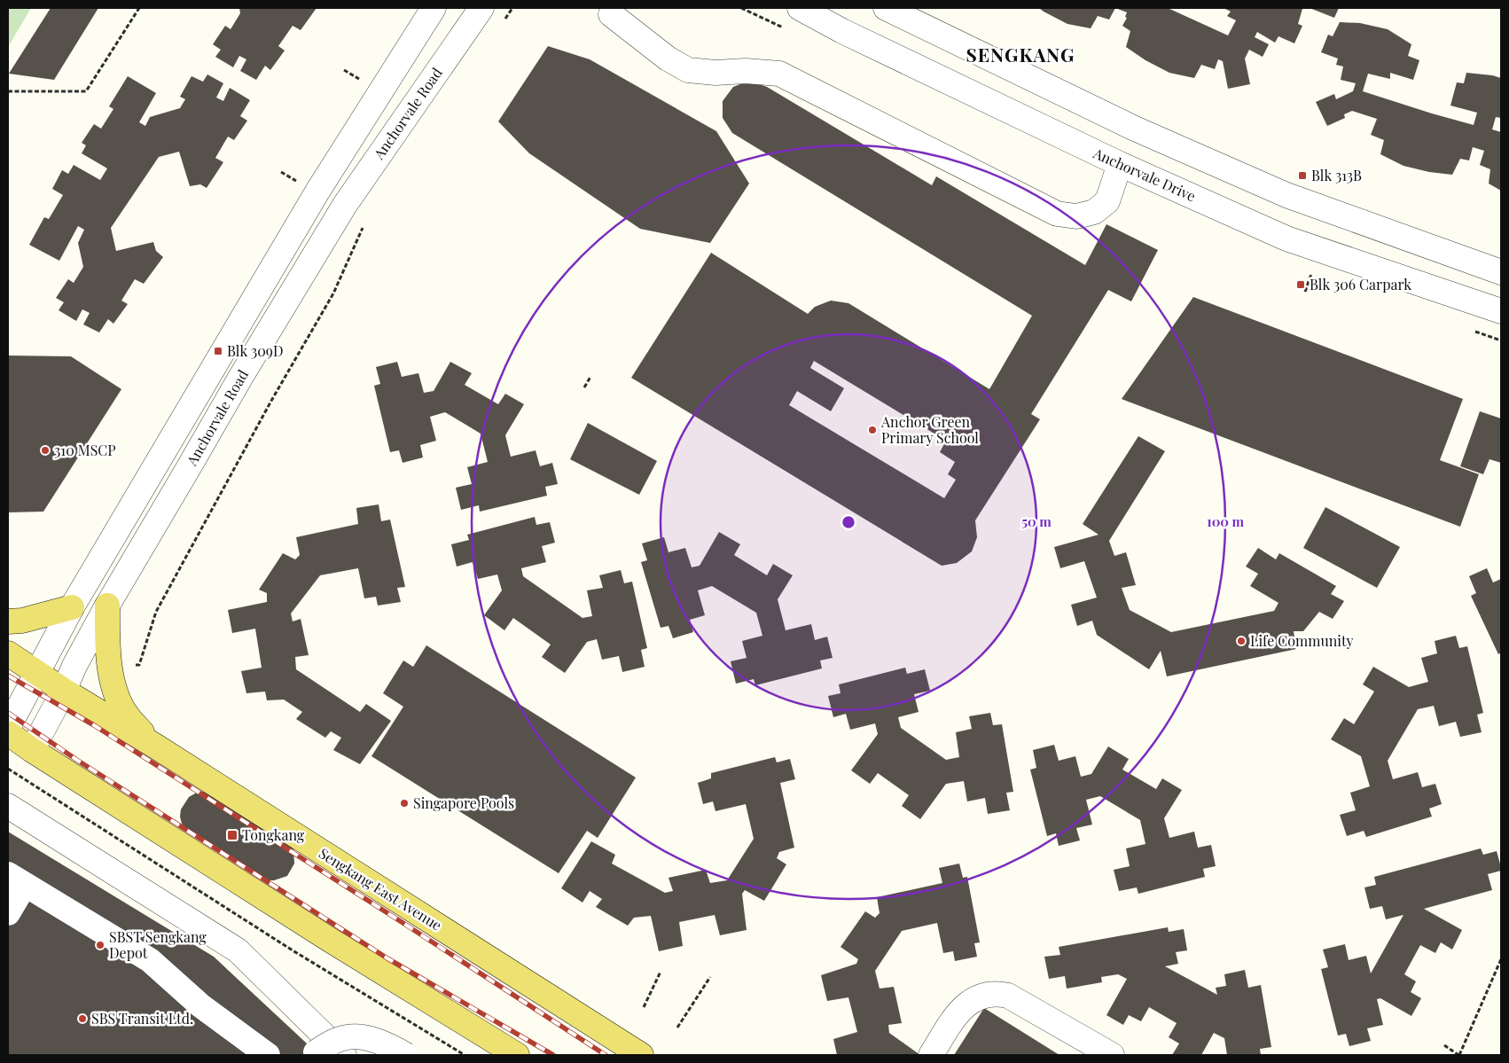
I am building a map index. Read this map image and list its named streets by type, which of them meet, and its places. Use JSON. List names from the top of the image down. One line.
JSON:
{"streets":{"main road":["Sengkang East Avenue"],"street":["Anchorvale Road","Anchorvale Drive"]},"crossings":[["Anchorvale Road","Sengkang East Avenue"]],"districts":["SENGKANG"],"places":{"transit":["Blk 313B","Blk 306 Carpark","Blk 309D","Tongkang"],"other":["Anchor Green Primary School","310 MSCP","Life Community","Singapore Pools","SBST Sengkang Depot","SBS Transit Ltd."]},"rings":["50 m","100 m"]}
